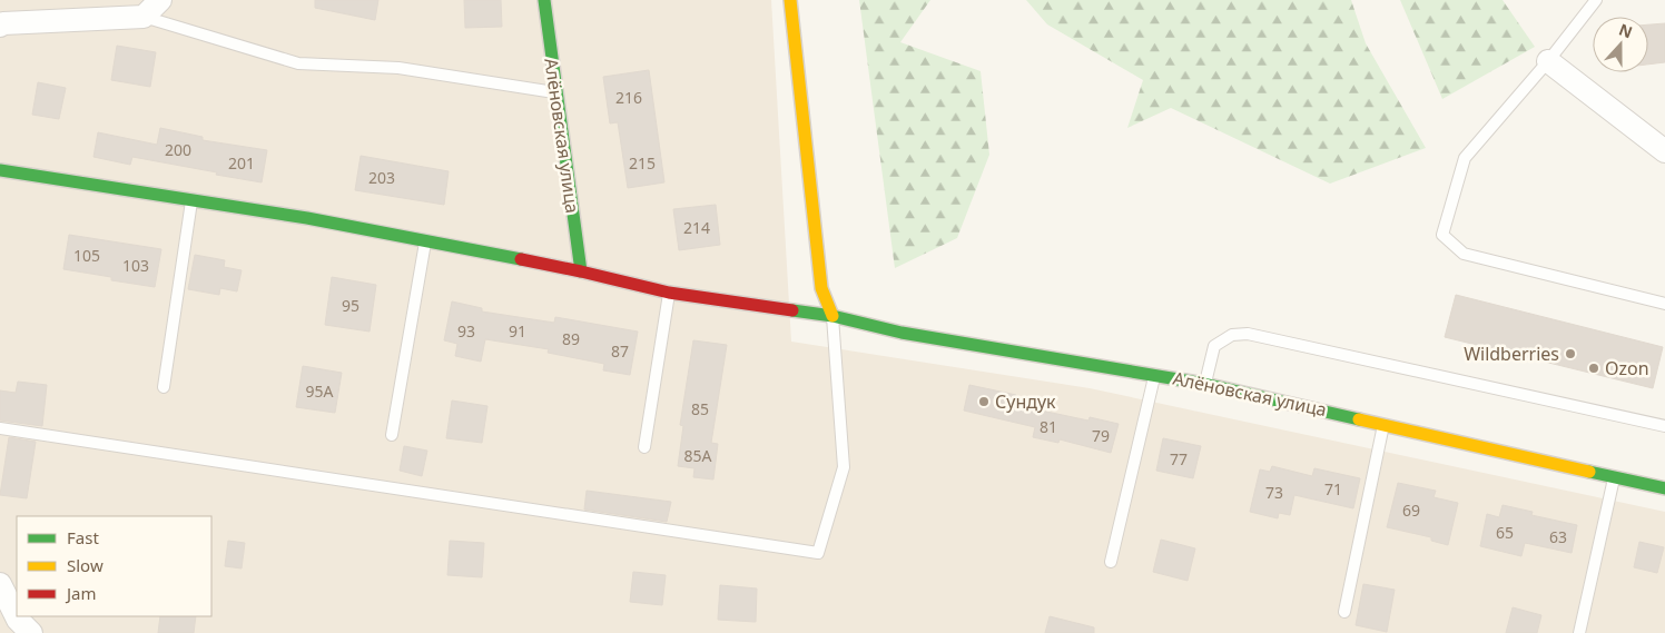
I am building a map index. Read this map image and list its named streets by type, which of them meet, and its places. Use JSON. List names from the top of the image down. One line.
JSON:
{"streets":{"street":["Алёновская улица"]},"places":["Wildberries","Ozon","Сундук"],"house_numbers":["216","200","201","215","203","214","105","103","95","93","91","89","87","95А","85","81","79","85А","77","71","73","69","65","63"],"legend":["Fast","Slow","Jam"],"north":"top"}
